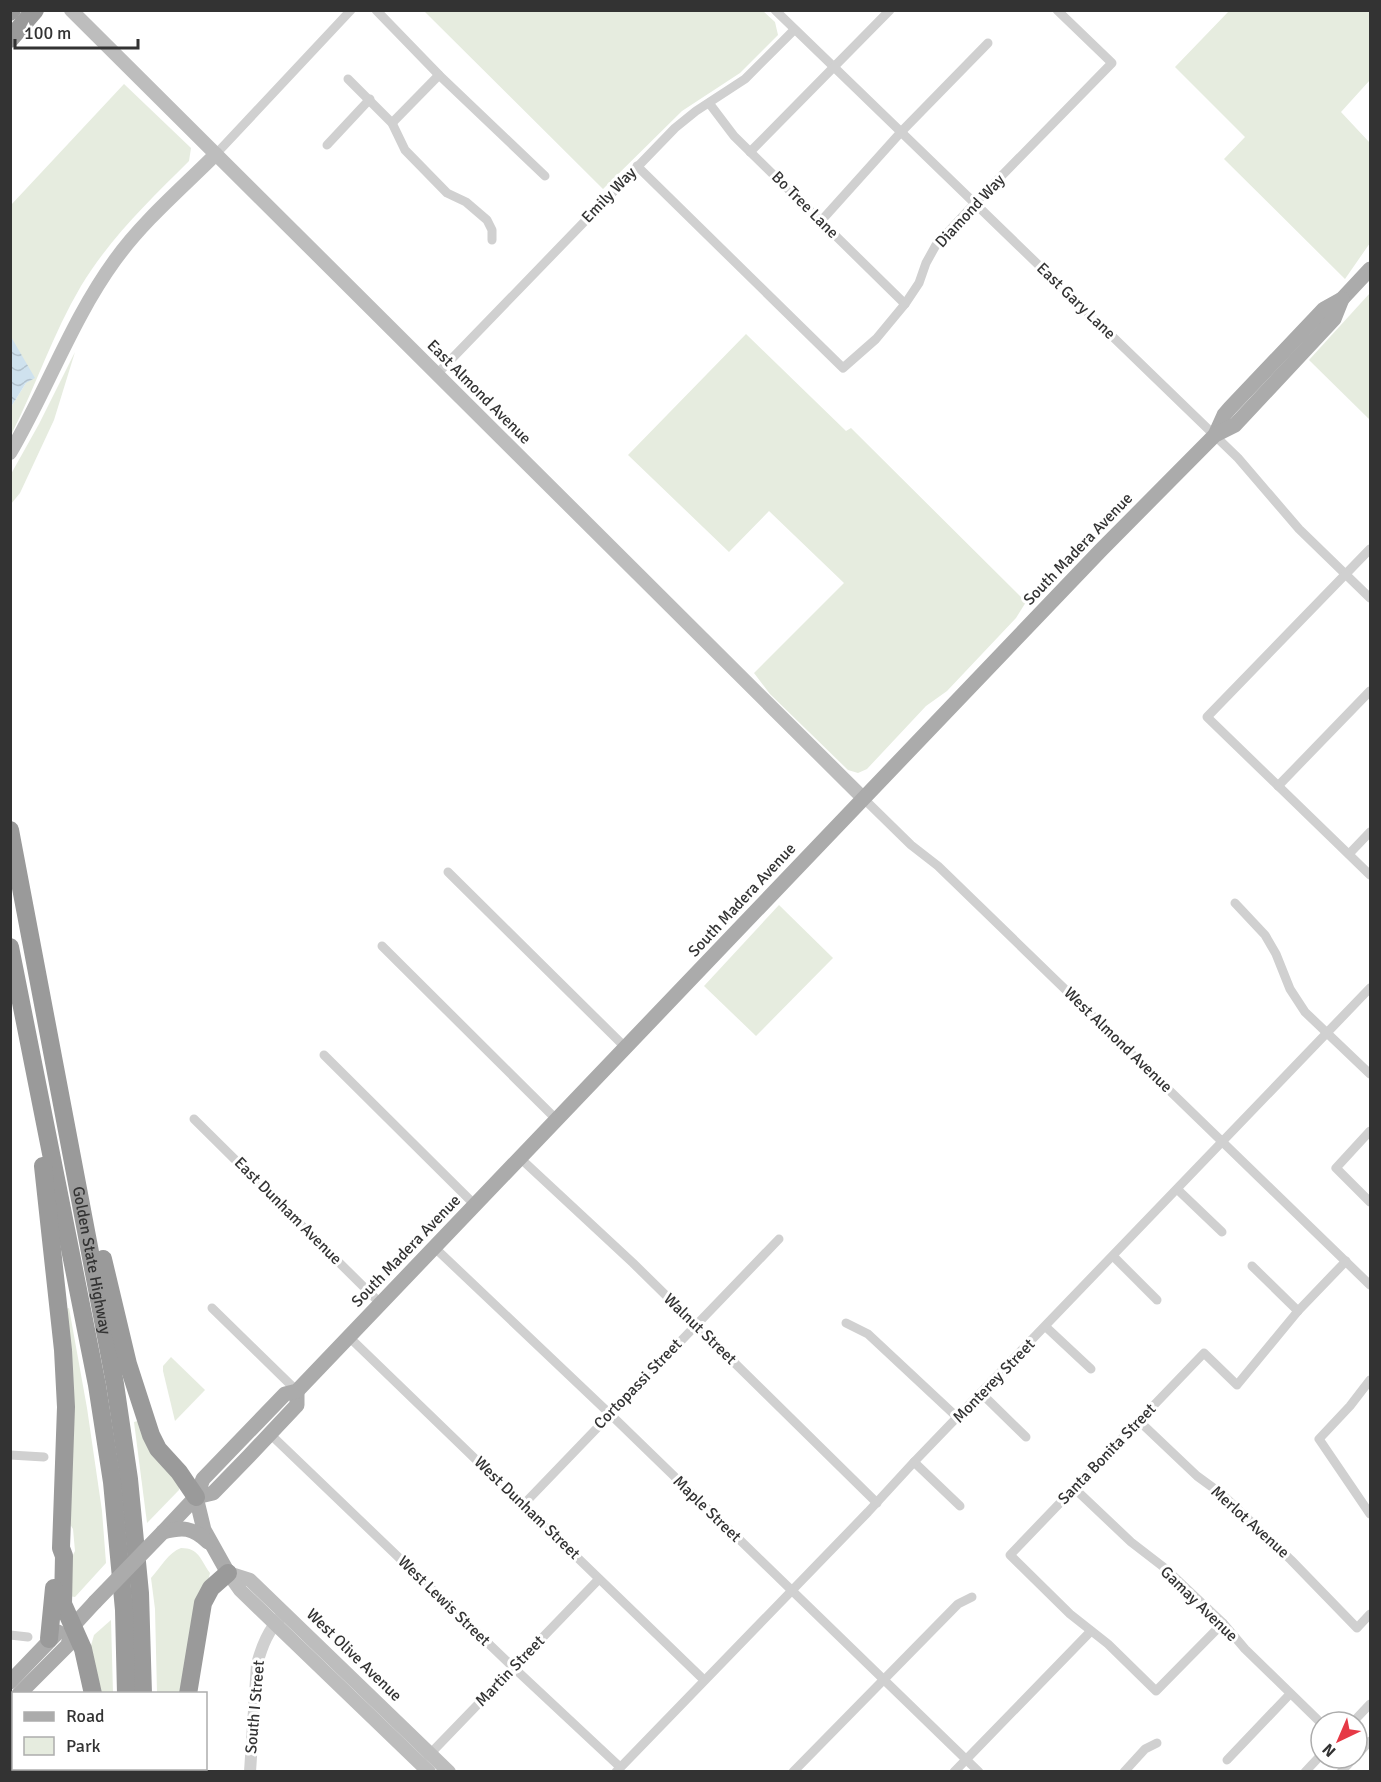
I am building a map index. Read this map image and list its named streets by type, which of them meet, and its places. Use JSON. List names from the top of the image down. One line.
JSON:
{"streets":{"highway":["Golden State Highway"],"main road":["East Almond Avenue","South Madera Avenue","West Olive Avenue"],"street":["Emily Way","Bo Tree Lane","Diamond Way","East Gary Lane","West Almond Avenue","East Dunham Avenue","Walnut Street","Monterey Street","Cortopassi Street","Santa Bonita Street","West Dunham Street","Maple Street","Merlot Avenue","West Lewis Street","Gamay Avenue","Martin Street","South I Street"]},"crossings":[["Emily Way","Bo Tree Lane"],["Emily Way","Diamond Way"],["Emily Way","East Gary Lane"],["Emily Way","East Almond Avenue"],["Bo Tree Lane","Diamond Way"],["Diamond Way","East Gary Lane"],["East Gary Lane","South Madera Avenue"],["East Almond Avenue","South Madera Avenue"],["East Almond Avenue","West Almond Avenue"],["South Madera Avenue","West Almond Avenue"],["South Madera Avenue","East Dunham Avenue"],["South Madera Avenue","Walnut Street"],["South Madera Avenue","West Dunham Street"],["South Madera Avenue","Maple Street"],["South Madera Avenue","West Lewis Street"],["South Madera Avenue","West Olive Avenue"],["West Almond Avenue","Monterey Street"],["Walnut Street","Monterey Street"],["Walnut Street","Cortopassi Street"],["Monterey Street","West Dunham Street"],["Monterey Street","Maple Street"],["Monterey Street","West Lewis Street"],["Cortopassi Street","West Dunham Street"],["Cortopassi Street","Maple Street"],["Santa Bonita Street","Merlot Avenue"],["Santa Bonita Street","Gamay Avenue"],["West Dunham Street","Martin Street"],["West Lewis Street","Martin Street"],["West Olive Avenue","Martin Street"],["West Olive Avenue","South I Street"]],"legend":["Road","Park"],"scale_bar":"100 m","north":"bottom left"}
